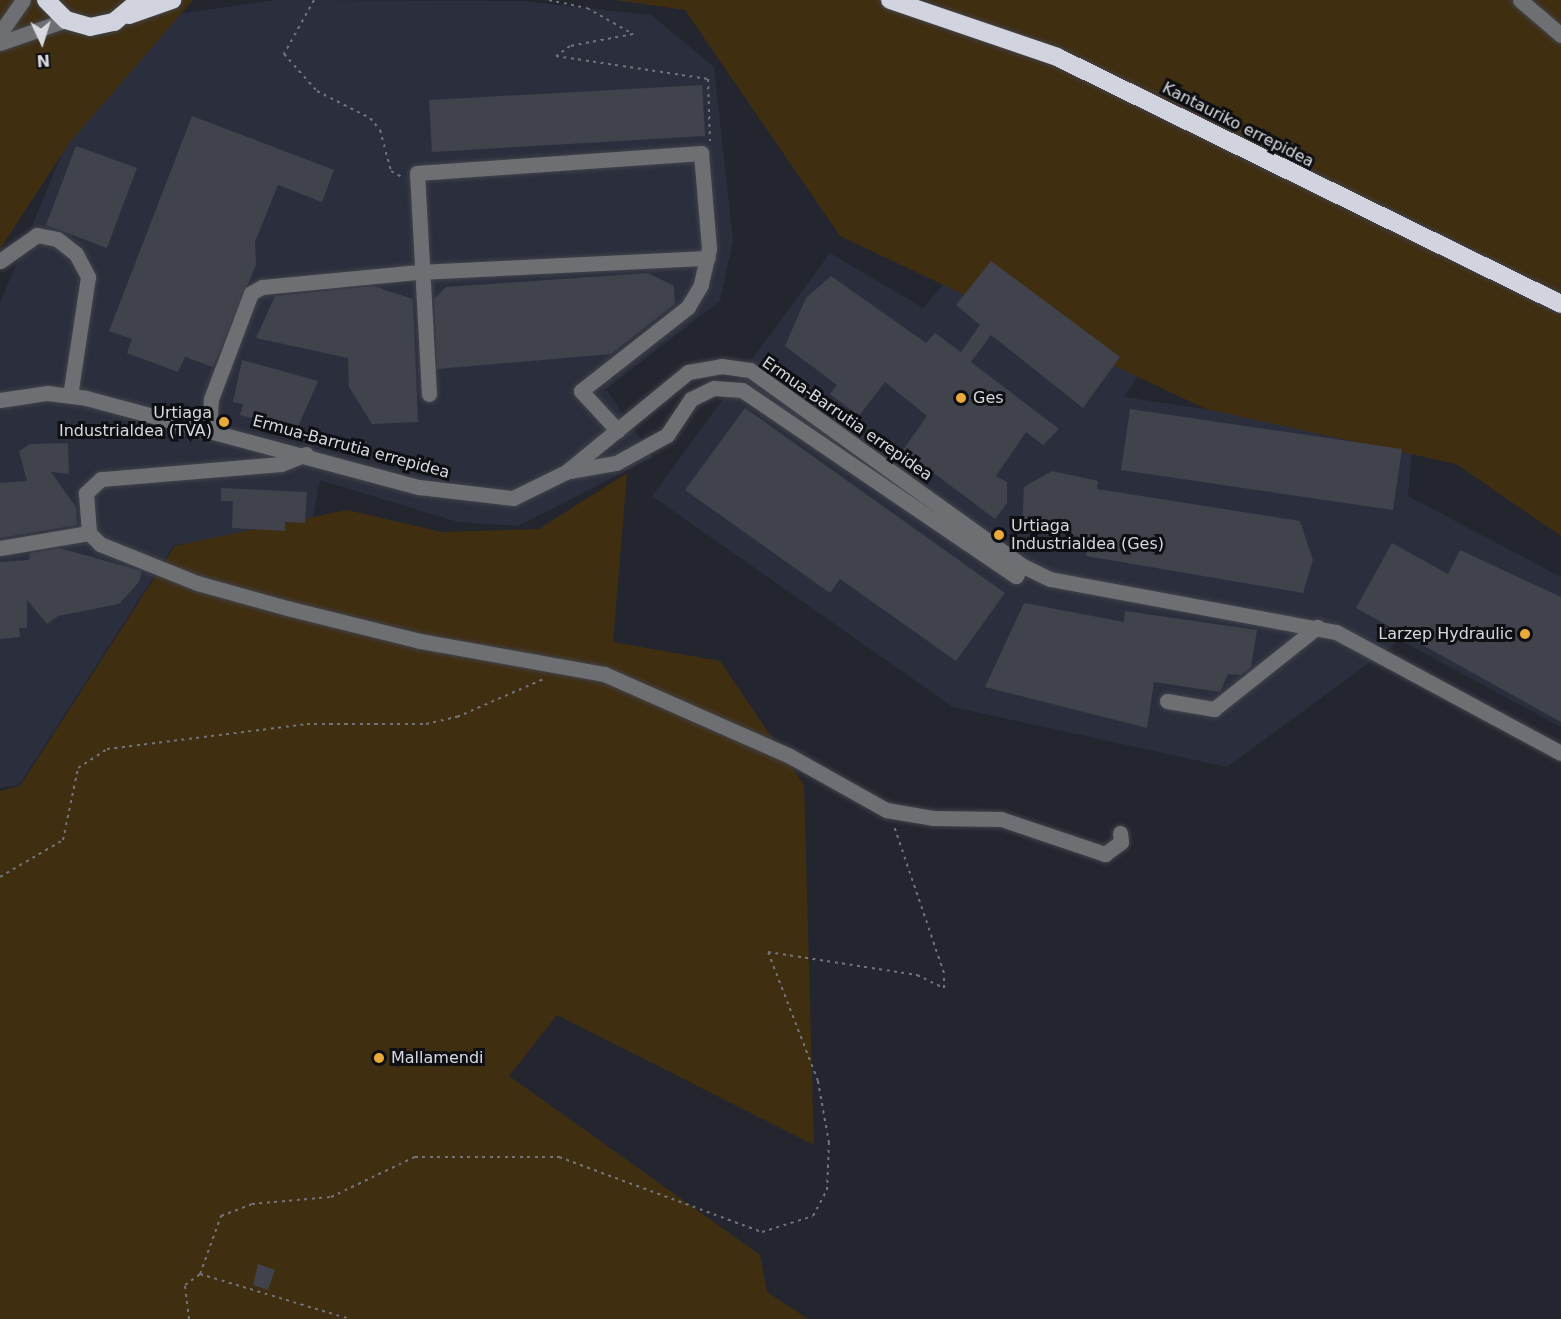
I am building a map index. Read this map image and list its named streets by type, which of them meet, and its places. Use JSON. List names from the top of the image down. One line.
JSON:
{"streets":{"highway":["Kantauriko errepidea"],"street":["Ermua-Barrutia errepidea"]},"places":["Ges","Urtiaga Industrialdea (TVA)","Urtiaga Industrialdea (Ges)","Larzep Hydraulic","Mallamendi"],"north":"bottom"}
